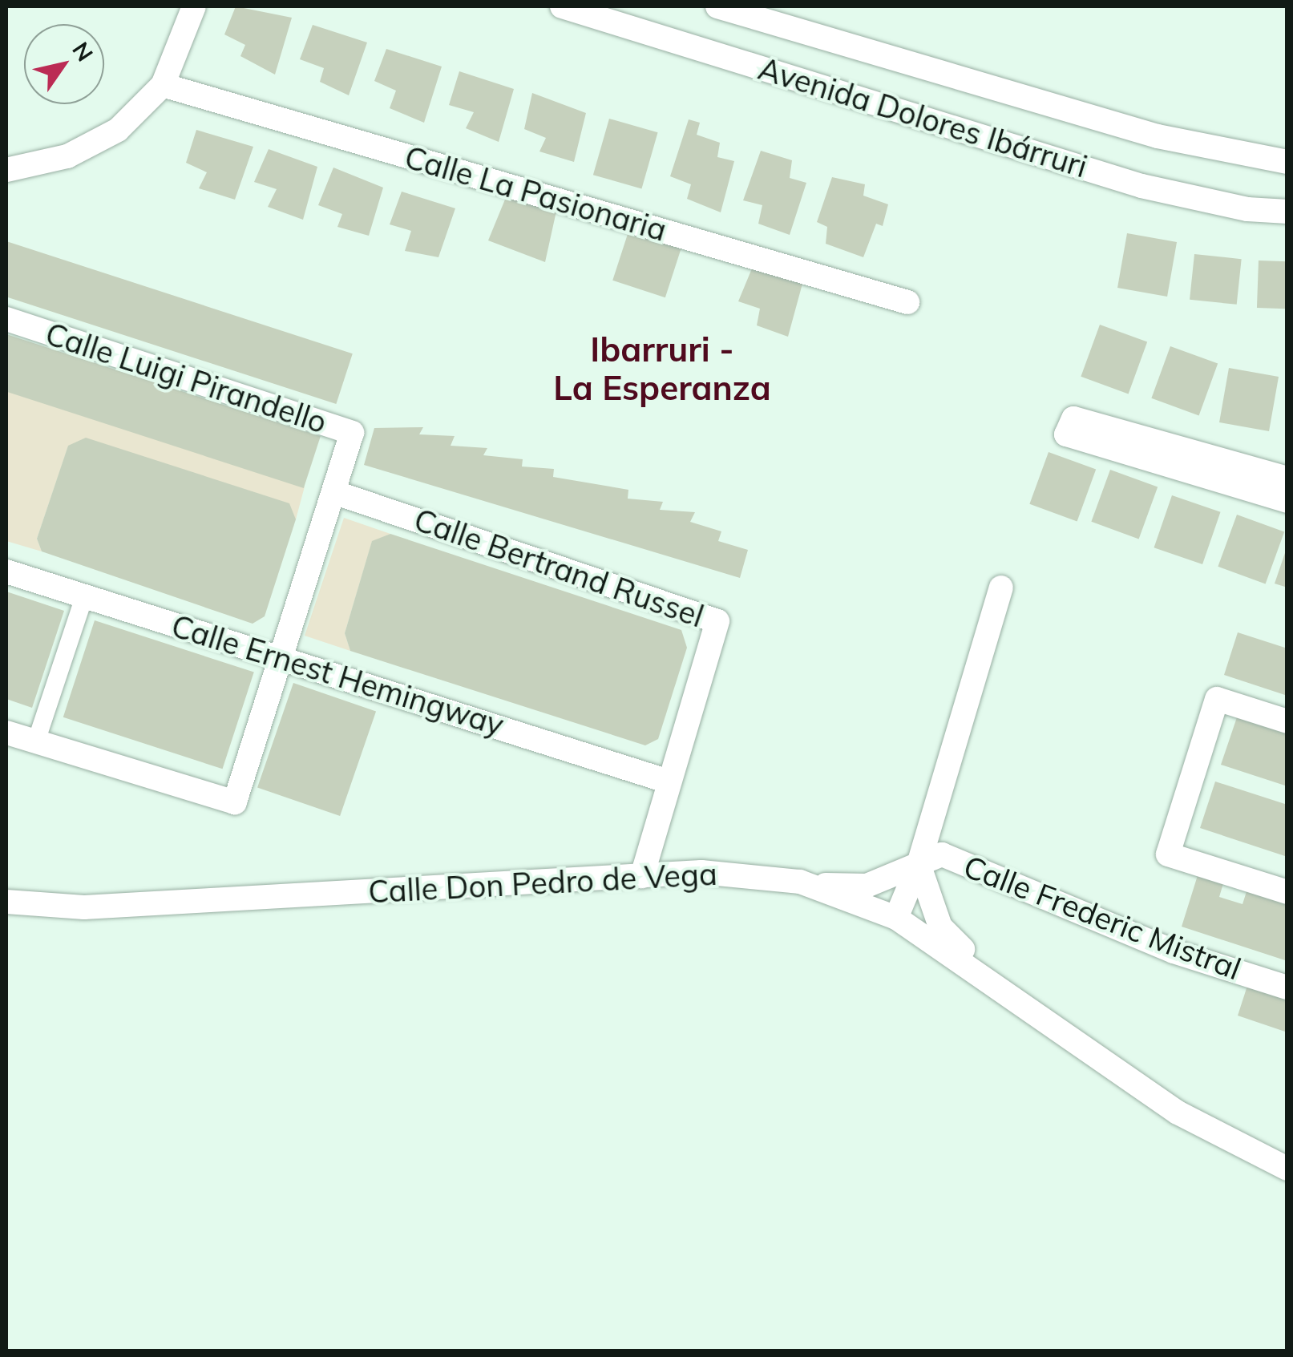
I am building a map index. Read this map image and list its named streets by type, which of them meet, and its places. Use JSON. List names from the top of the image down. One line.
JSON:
{"streets":{"street":["Avenida Dolores Ibárruri","Calle La Pasionaria","Calle Luigi Pirandello","Calle Bertrand Russel","Calle Ernest Hemingway","Calle Don Pedro de Vega","Calle Frederic Mistral"]},"crossings":[["Calle Luigi Pirandello","Calle Bertrand Russel"],["Calle Bertrand Russel","Calle Ernest Hemingway"],["Calle Don Pedro de Vega","Calle Frederic Mistral"]],"districts":["Ibarruri - La Esperanza"],"north":"top right"}
